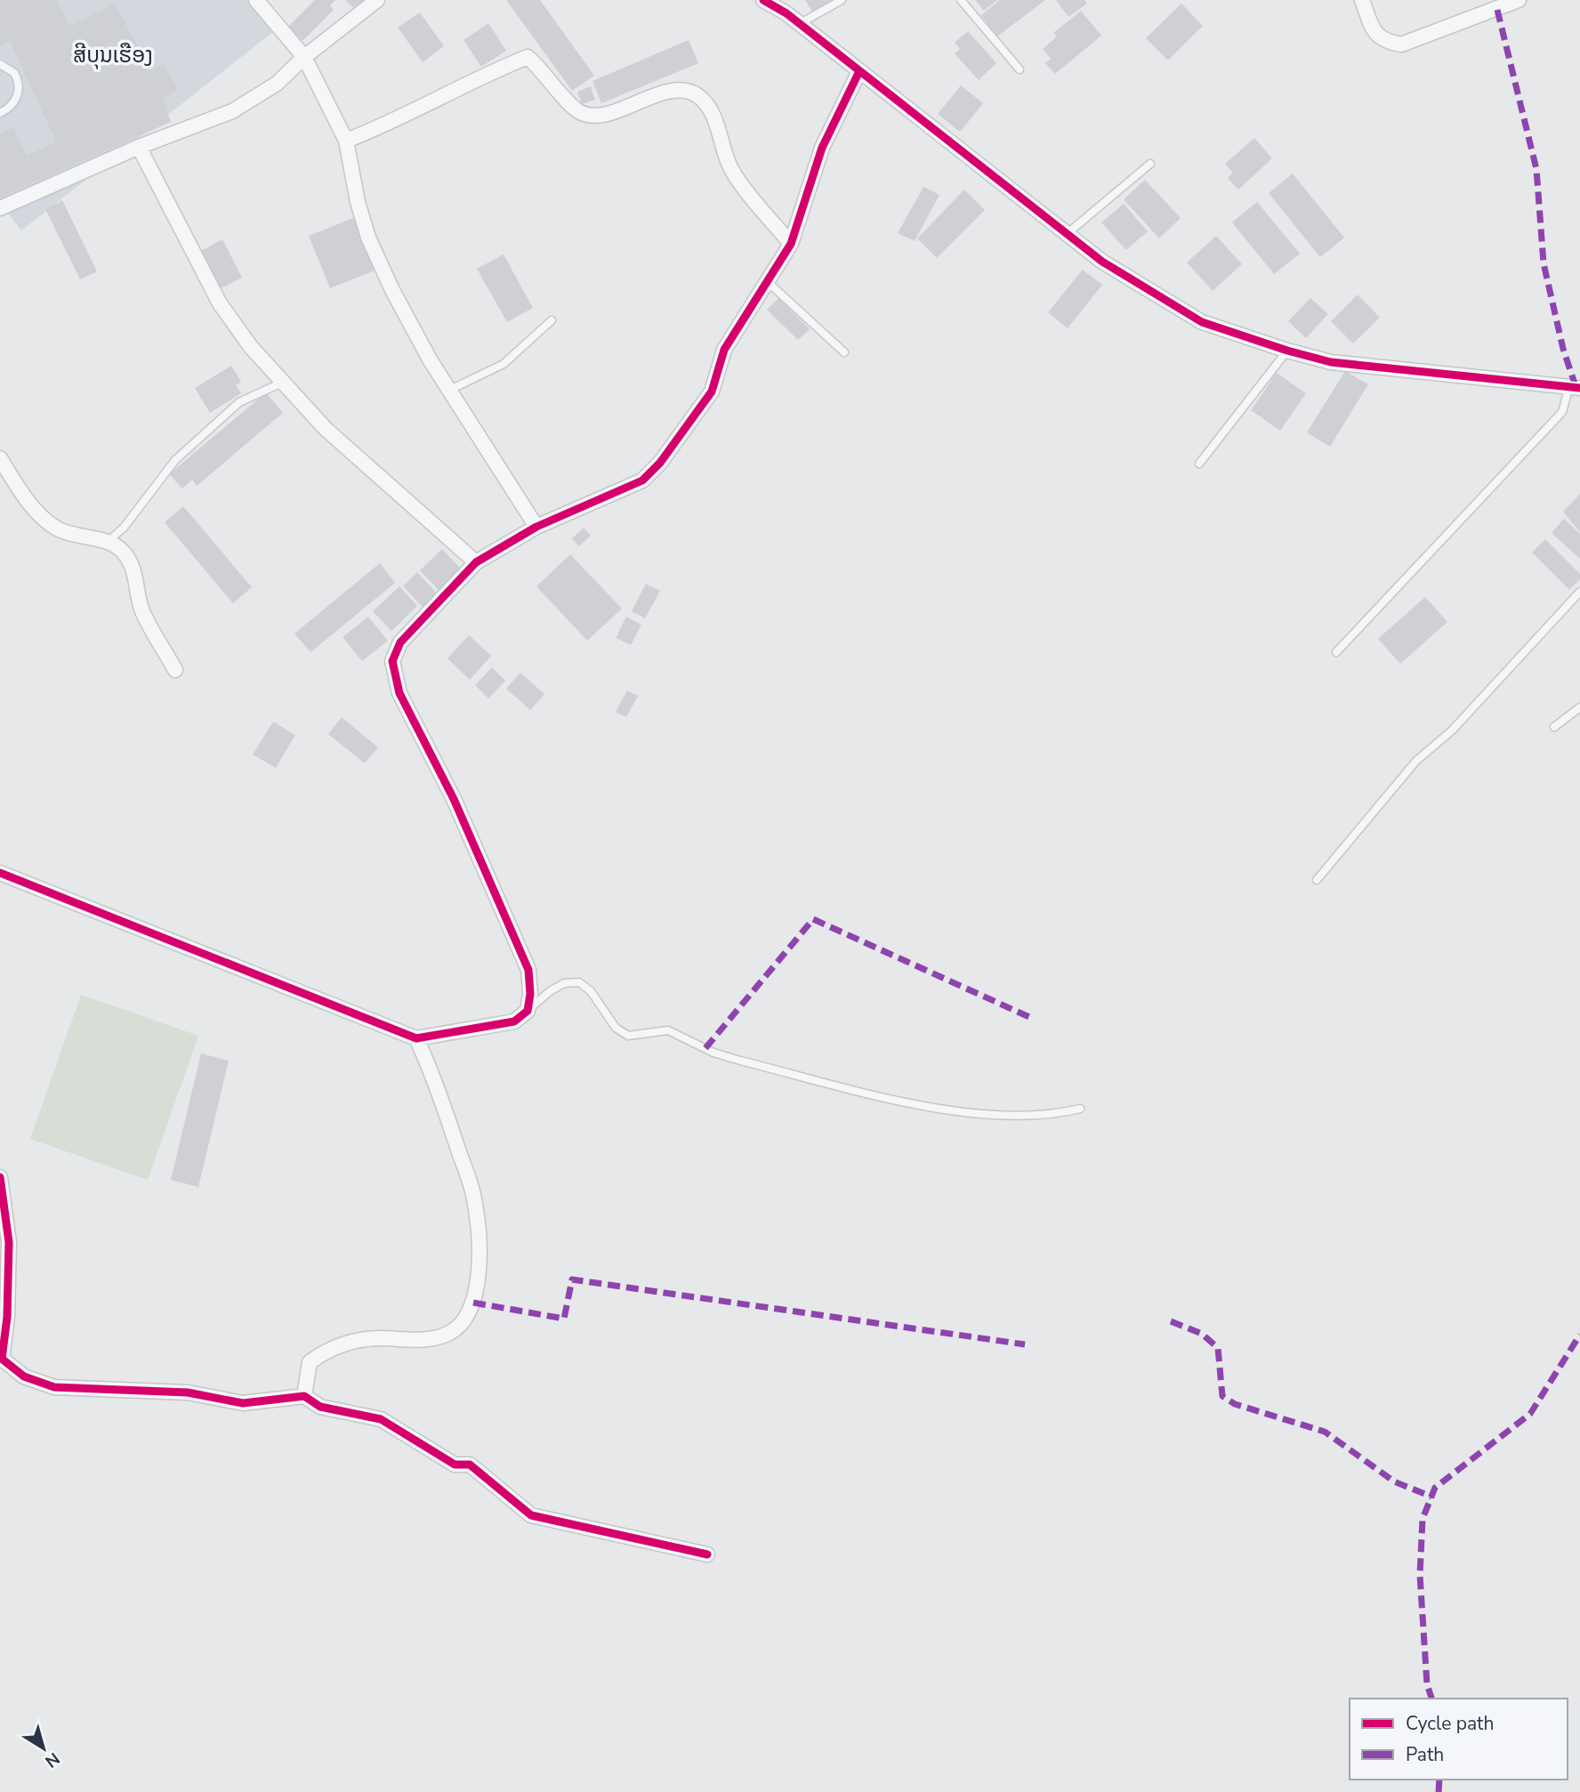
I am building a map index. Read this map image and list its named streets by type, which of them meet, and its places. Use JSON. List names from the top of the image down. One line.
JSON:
{"districts":["ສີບຸນເຮືອງ"],"legend":["Cycle path","Path"],"north":"bottom right"}
